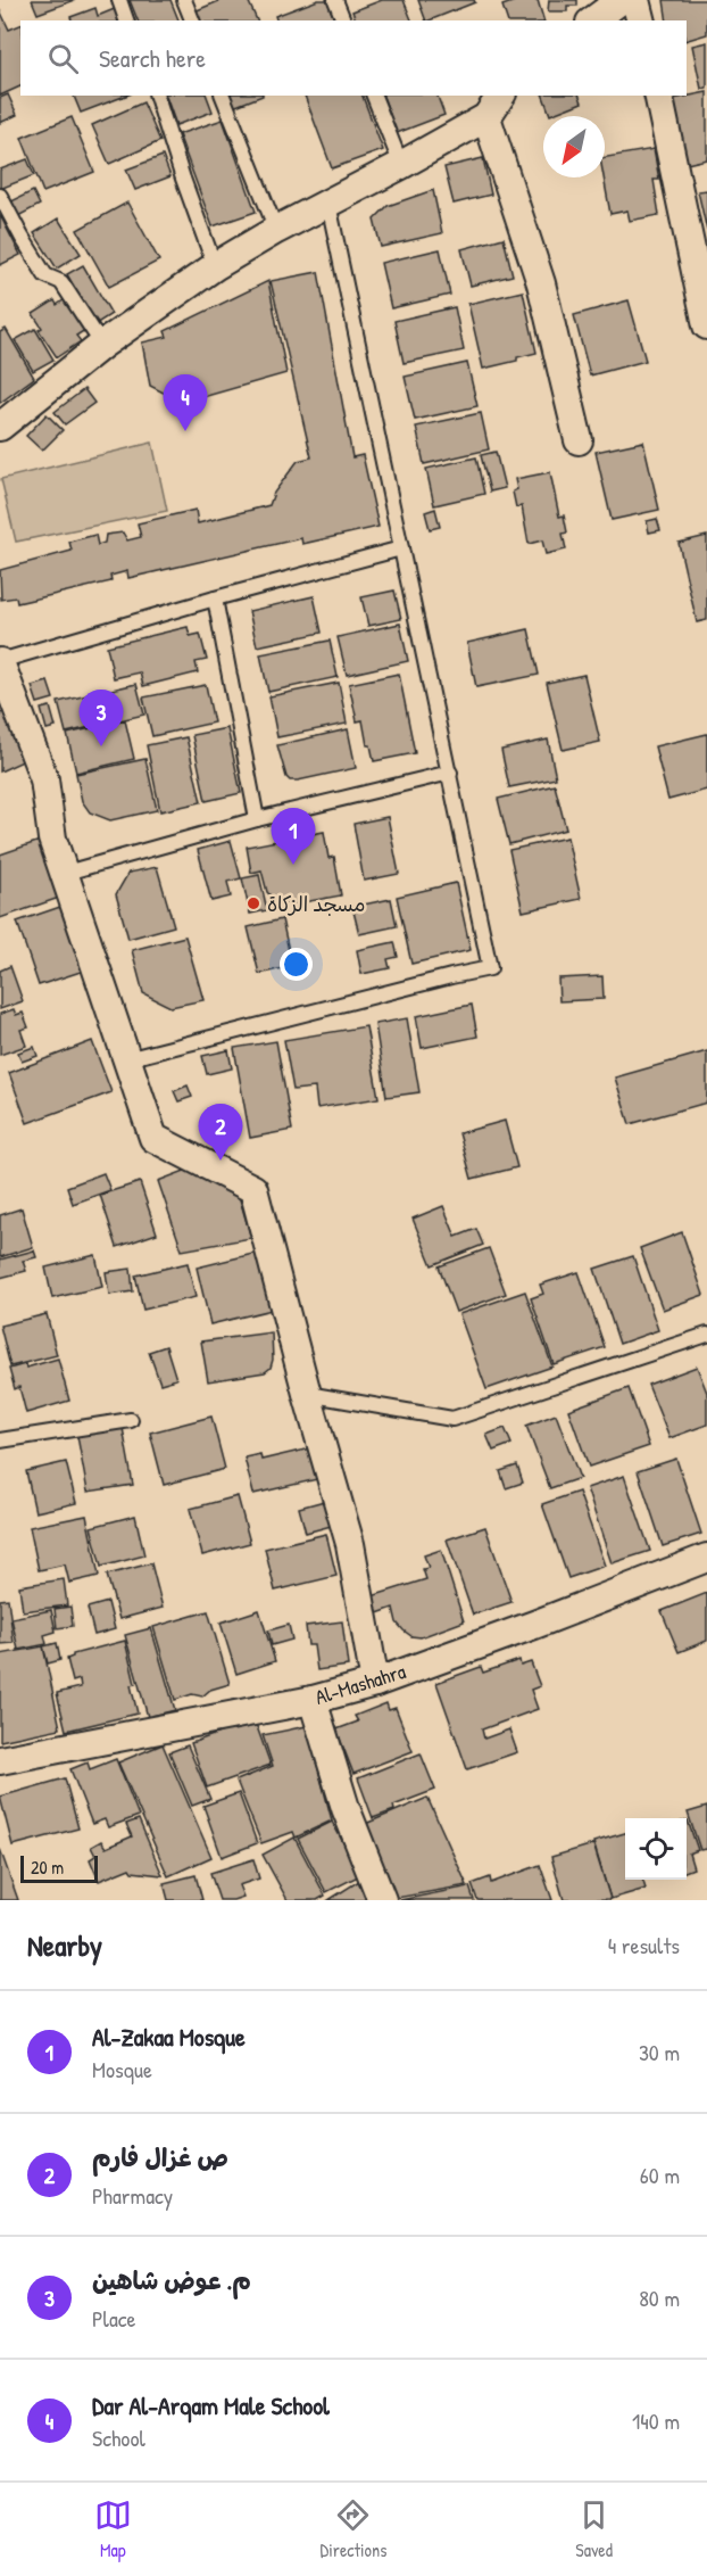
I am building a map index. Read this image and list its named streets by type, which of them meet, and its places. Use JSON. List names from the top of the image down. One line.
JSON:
{"streets":{"street":["Al-Mashahra"]},"places":["مسجد الزكاة"],"scale_bar":"20 m","north":"bottom left","page":{"search":"Search here","pins":["4","3","1","2"],"scale":"20 m","heading":["Nearby","4 results"],"list":[{"mark":"1","name":"Al-Zakaa Mosque","note":"Mosque","value":"30 m"},{"mark":"2","name":"ص غزال فارم","note":"Pharmacy","value":"60 m"},{"mark":"3","name":"م. عوض شاهين","note":"Place","value":"80 m"},{"mark":"4","name":"Dar Al-Arqam Male School","note":"School","value":"140 m"}],"nav":["Map","Directions","Saved"]}}
